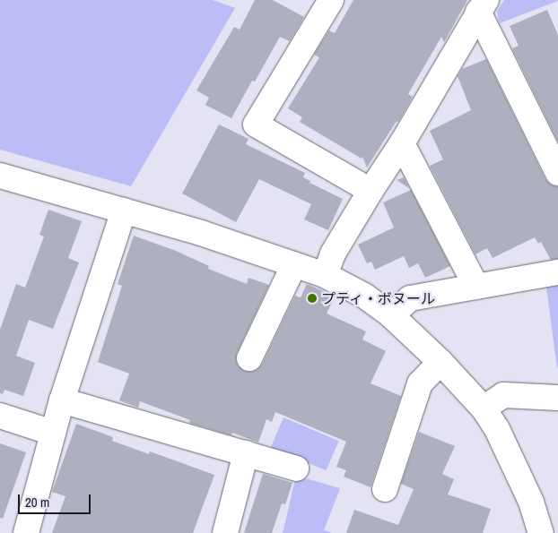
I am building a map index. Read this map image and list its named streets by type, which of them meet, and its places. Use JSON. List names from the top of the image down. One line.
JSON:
{"places":["プティ・ボヌール"],"scale_bar":"20 m"}
